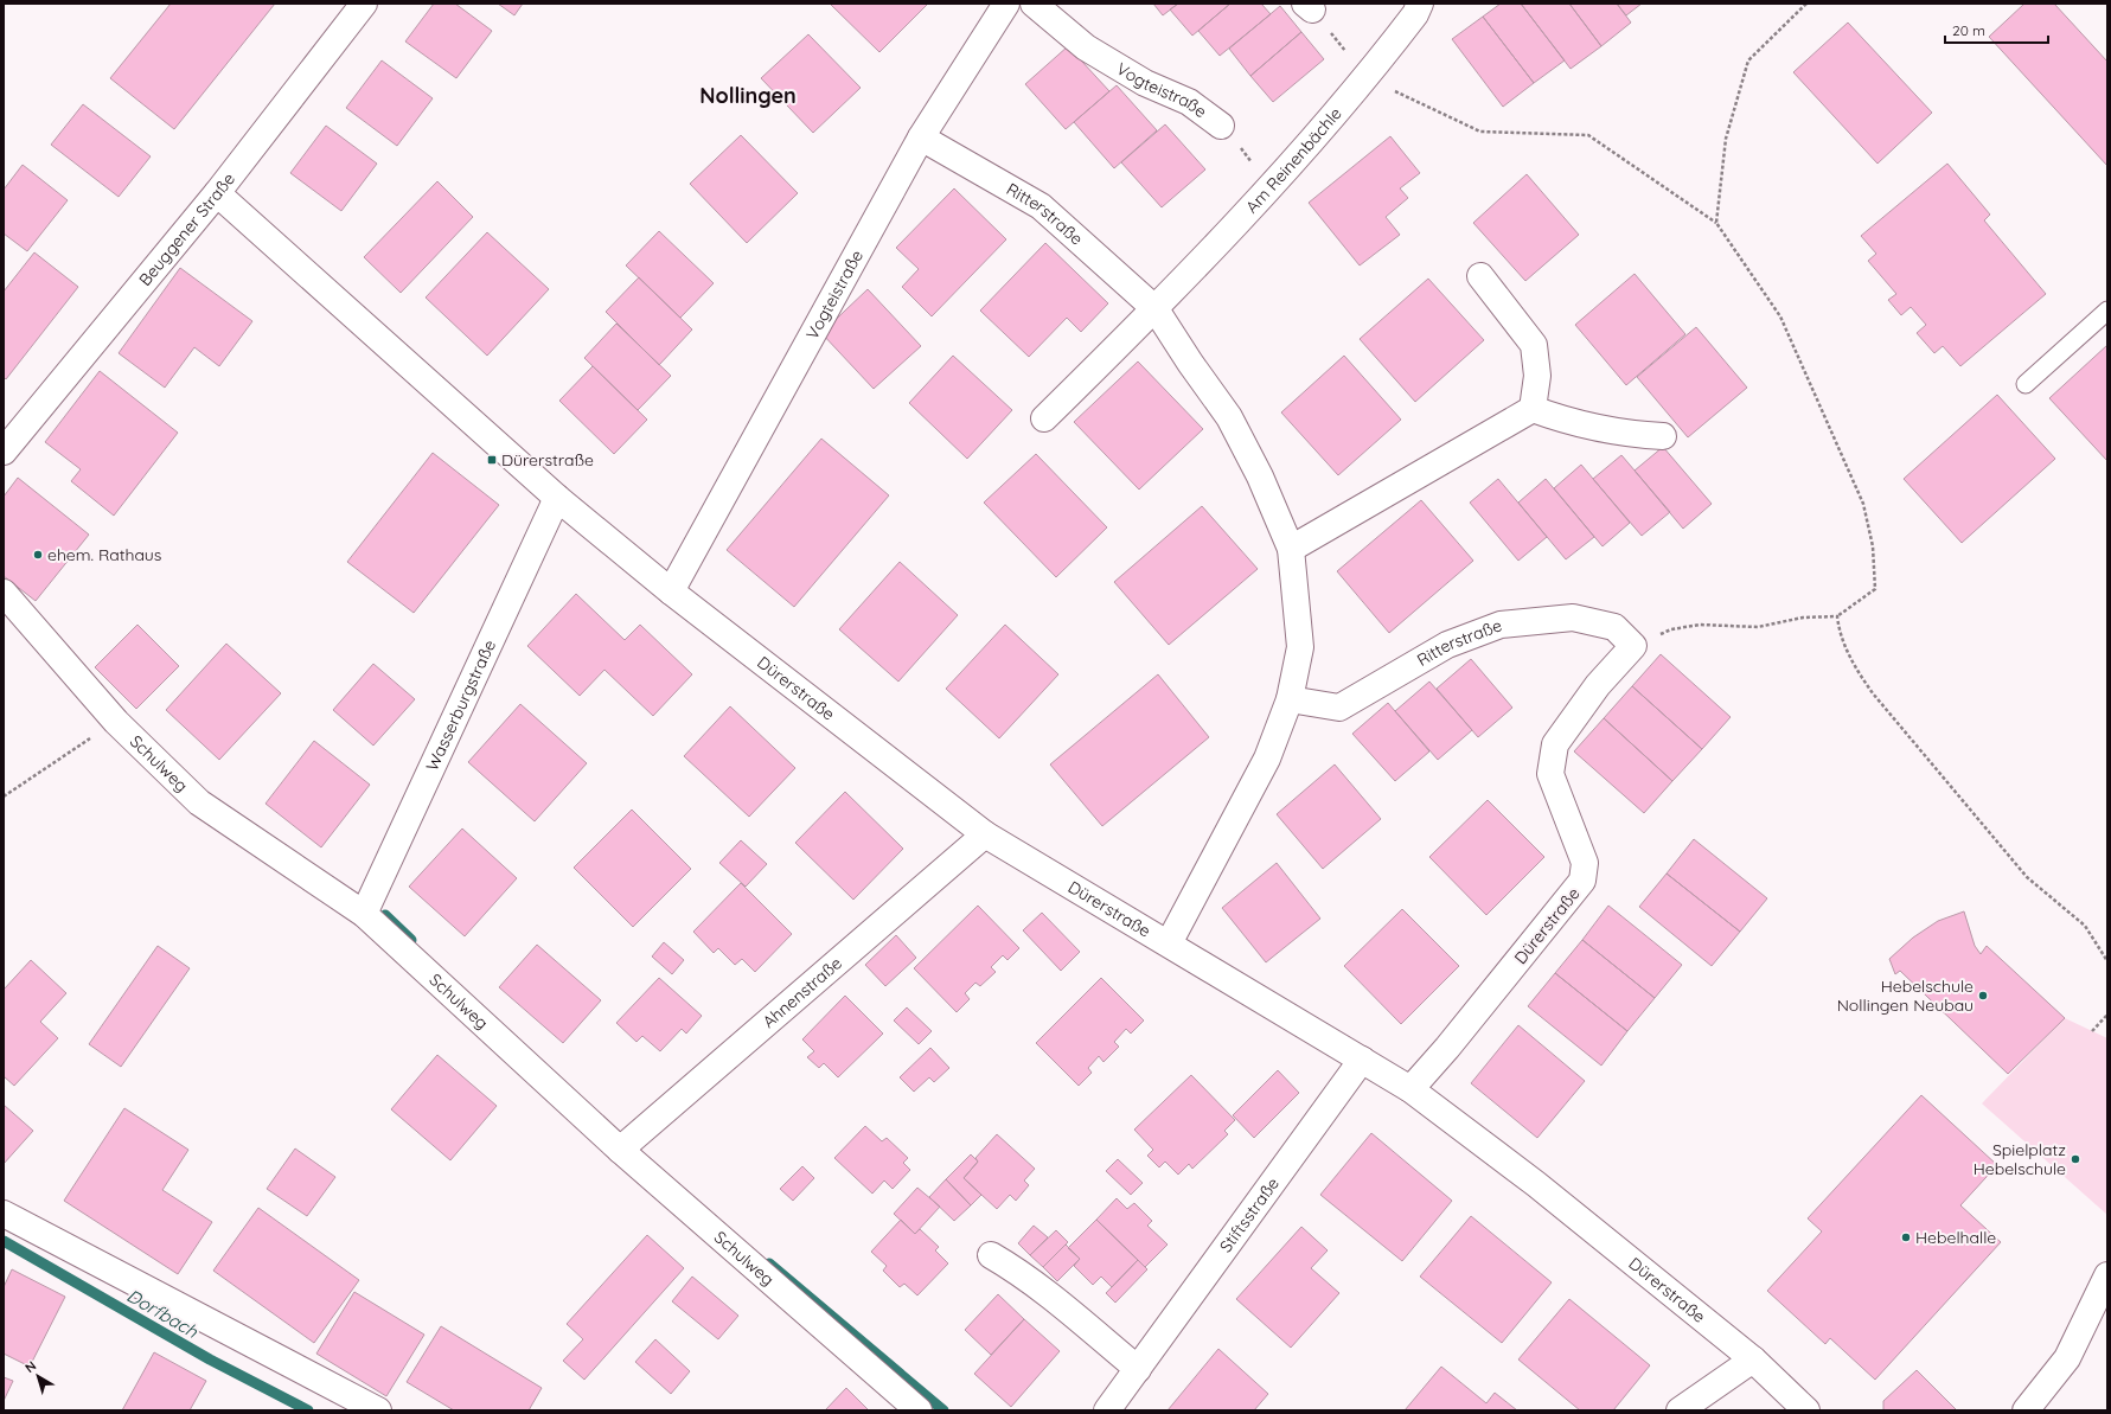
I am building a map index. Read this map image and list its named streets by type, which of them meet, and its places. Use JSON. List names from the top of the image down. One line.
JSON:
{"streets":{"street":["Vogteistraße","Am Reinenbächle","Ritterstraße","Beuggener Straße","Dürerstraße","Wasserburgstraße","Schulweg","Ahnenstraße","Stiftsstraße"]},"crossings":[["Vogteistraße","Ritterstraße"],["Vogteistraße","Dürerstraße"],["Am Reinenbächle","Ritterstraße"],["Ritterstraße","Dürerstraße"],["Beuggener Straße","Dürerstraße"],["Dürerstraße","Wasserburgstraße"],["Dürerstraße","Ahnenstraße"],["Dürerstraße","Stiftsstraße"],["Wasserburgstraße","Schulweg"],["Schulweg","Ahnenstraße"]],"districts":["Nollingen"],"water":["Dorfbach"],"places":{"transit":["Dürerstraße"],"other":["ehem. Rathaus","Hebelschule Nollingen Neubau","Spielplatz Hebelschule","Hebelhalle"]},"scale_bar":"20 m","north":"top left"}
